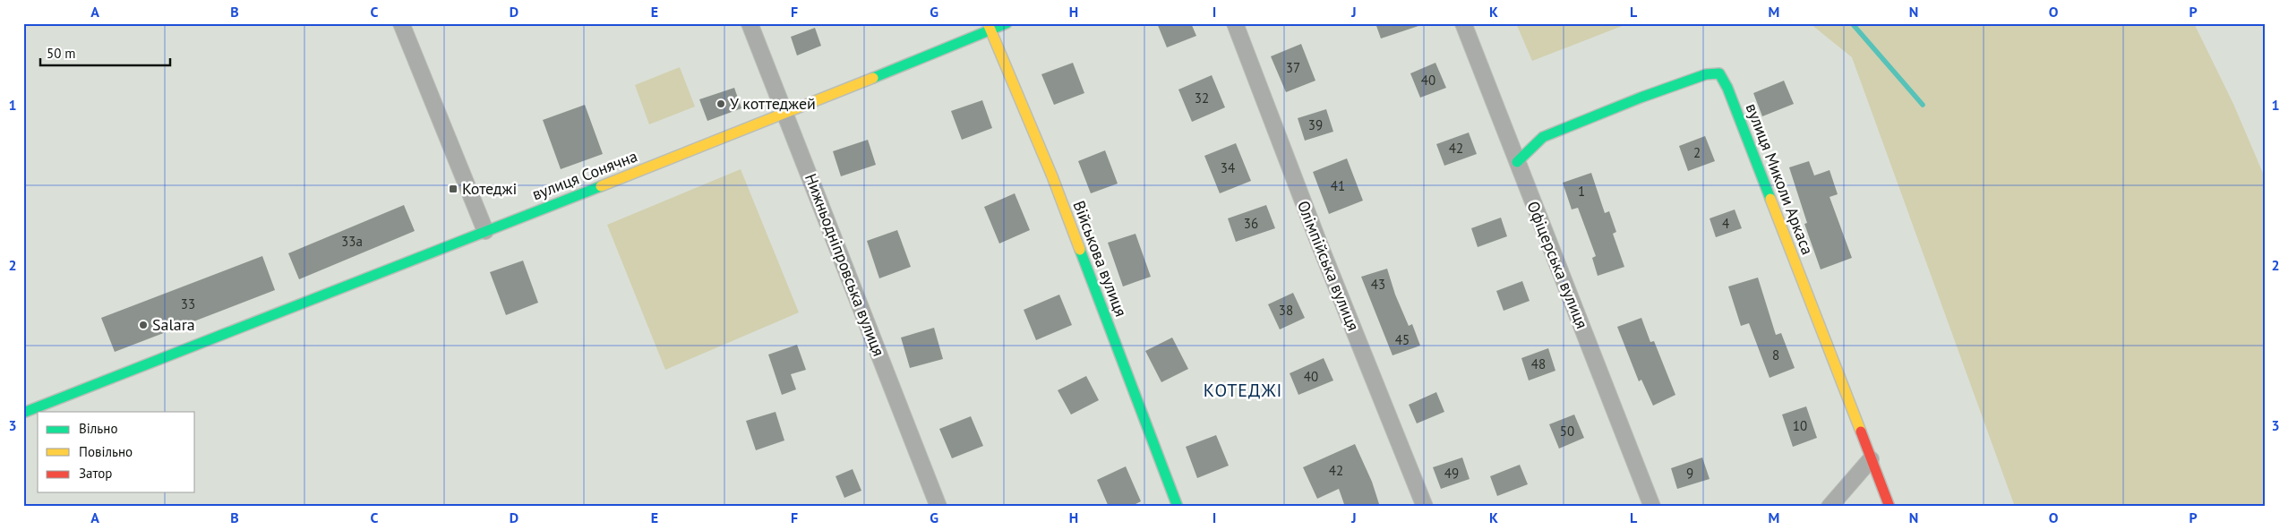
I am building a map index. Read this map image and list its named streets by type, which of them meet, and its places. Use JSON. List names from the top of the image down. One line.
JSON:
{"streets":{"street":["вулиця Сонячна","вулиця Миколи Аркаса","Військова вулиця","Нижньодніпровська вулиця","Офіцерська вулиця","Олімпійська вулиця"]},"crossings":[["вулиця Сонячна","Військова вулиця"],["вулиця Сонячна","Нижньодніпровська вулиця"],["вулиця Миколи Аркаса","Офіцерська вулиця"]],"districts":["КОТЕДЖІ"],"places":{"other":["У коттеджей","Salara"],"transit":["Котеджі"]},"house_numbers":["37","40","32","39","42","2","34","41","1","36","4","33а","43","33","38","45","8","48","40","10","50","42","49","9"],"legend":["Вільно","Повільно","Затор"],"scale_bar":"50 m","grid":{"columns":["A","B","C","D","E","F","G","H","I","J","K","L","M","N","O","P"],"rows":["1","2","3"]}}
